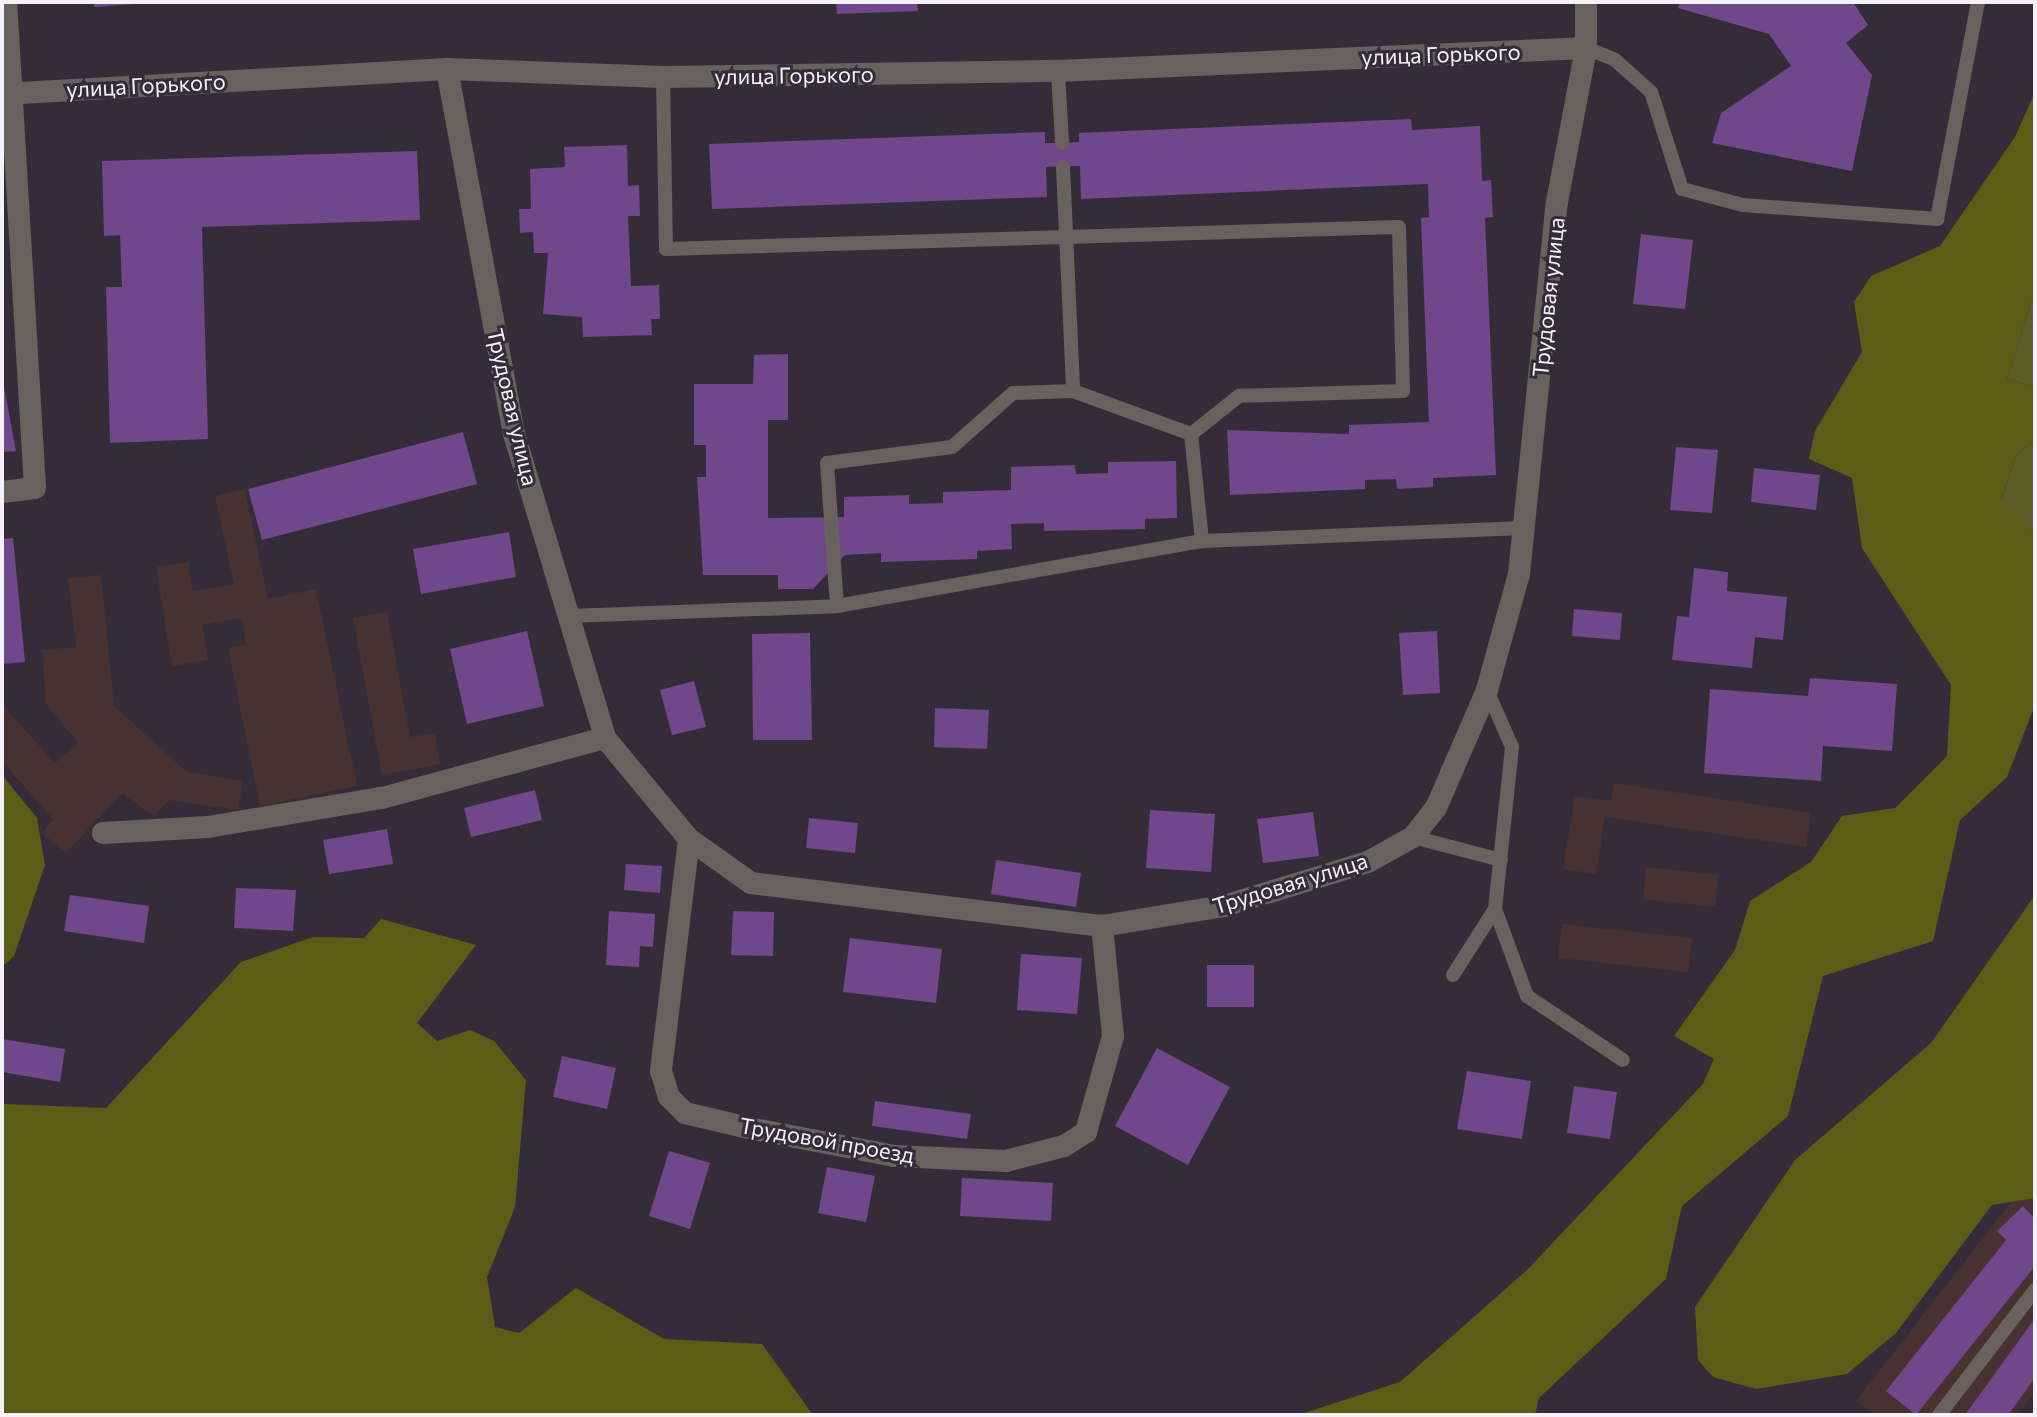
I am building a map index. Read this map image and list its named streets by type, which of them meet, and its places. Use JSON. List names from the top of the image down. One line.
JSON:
{"streets":{"street":["улица Горького","Трудовая улица","Трудовой проезд"]},"crossings":[["улица Горького","Трудовая улица"],["Трудовая улица","Трудовой проезд"]]}
